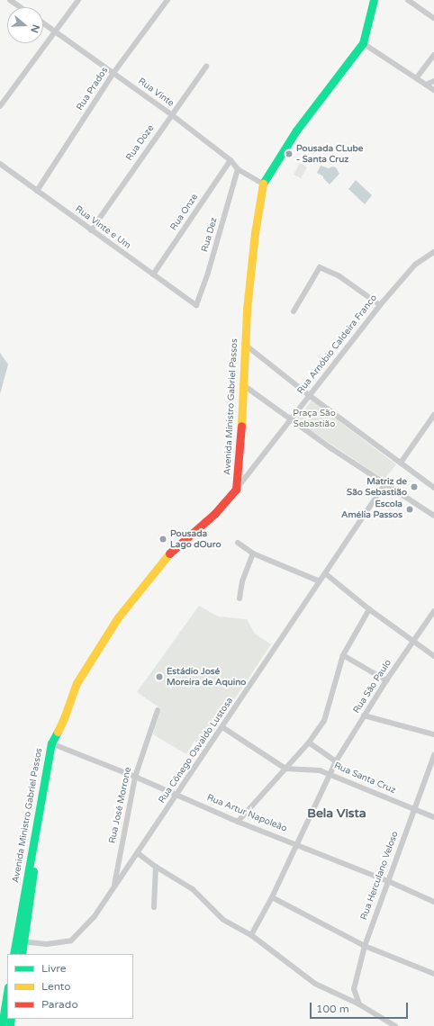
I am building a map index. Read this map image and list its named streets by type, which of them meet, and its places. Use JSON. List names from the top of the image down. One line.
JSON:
{"streets":{"main road":["Avenida Ministro Gabriel Passos"],"street":["Rua Prados","Rua Vinte","Rua Doze","Rua Onze","Rua Vinte e Um","Rua Dez","Rua Arnóbio Caldeira Franco","Rua São Paulo","Rua Cônego Osvaldo Lustosa","Rua Santa Cruz","Rua José Morrone","Rua Artur Napoleão","Rua Herculano Veloso"]},"crossings":[["Rua Prados","Rua Vinte"],["Rua Prados","Rua Vinte e Um"],["Rua Vinte","Rua Doze"],["Rua Vinte","Rua Onze"],["Rua Vinte","Rua Dez"],["Rua Vinte","Avenida Ministro Gabriel Passos"],["Rua Doze","Rua Vinte e Um"],["Rua Onze","Rua Vinte e Um"],["Rua Vinte e Um","Rua Dez"],["Rua Arnóbio Caldeira Franco","Avenida Ministro Gabriel Passos"],["Avenida Ministro Gabriel Passos","Rua Cônego Osvaldo Lustosa"],["Avenida Ministro Gabriel Passos","Rua Artur Napoleão"],["Rua São Paulo","Rua Santa Cruz"],["Rua São Paulo","Rua Artur Napoleão"],["Rua Cônego Osvaldo Lustosa","Rua José Morrone"],["Rua Cônego Osvaldo Lustosa","Rua Artur Napoleão"],["Rua Santa Cruz","Rua Herculano Veloso"],["Rua José Morrone","Rua Artur Napoleão"],["Rua Artur Napoleão","Rua Herculano Veloso"]],"districts":["Bela Vista"],"parks":["Praça São Sebastião"],"places":["Pousada CLube - Santa Cruz","Matriz de São Sebastião","Escola Amélia Passos","Pousada Lago dOuro","Estádio José Moreira de Aquino"],"legend":["Livre","Lento","Parado"],"scale_bar":"100 m","north":"right"}
